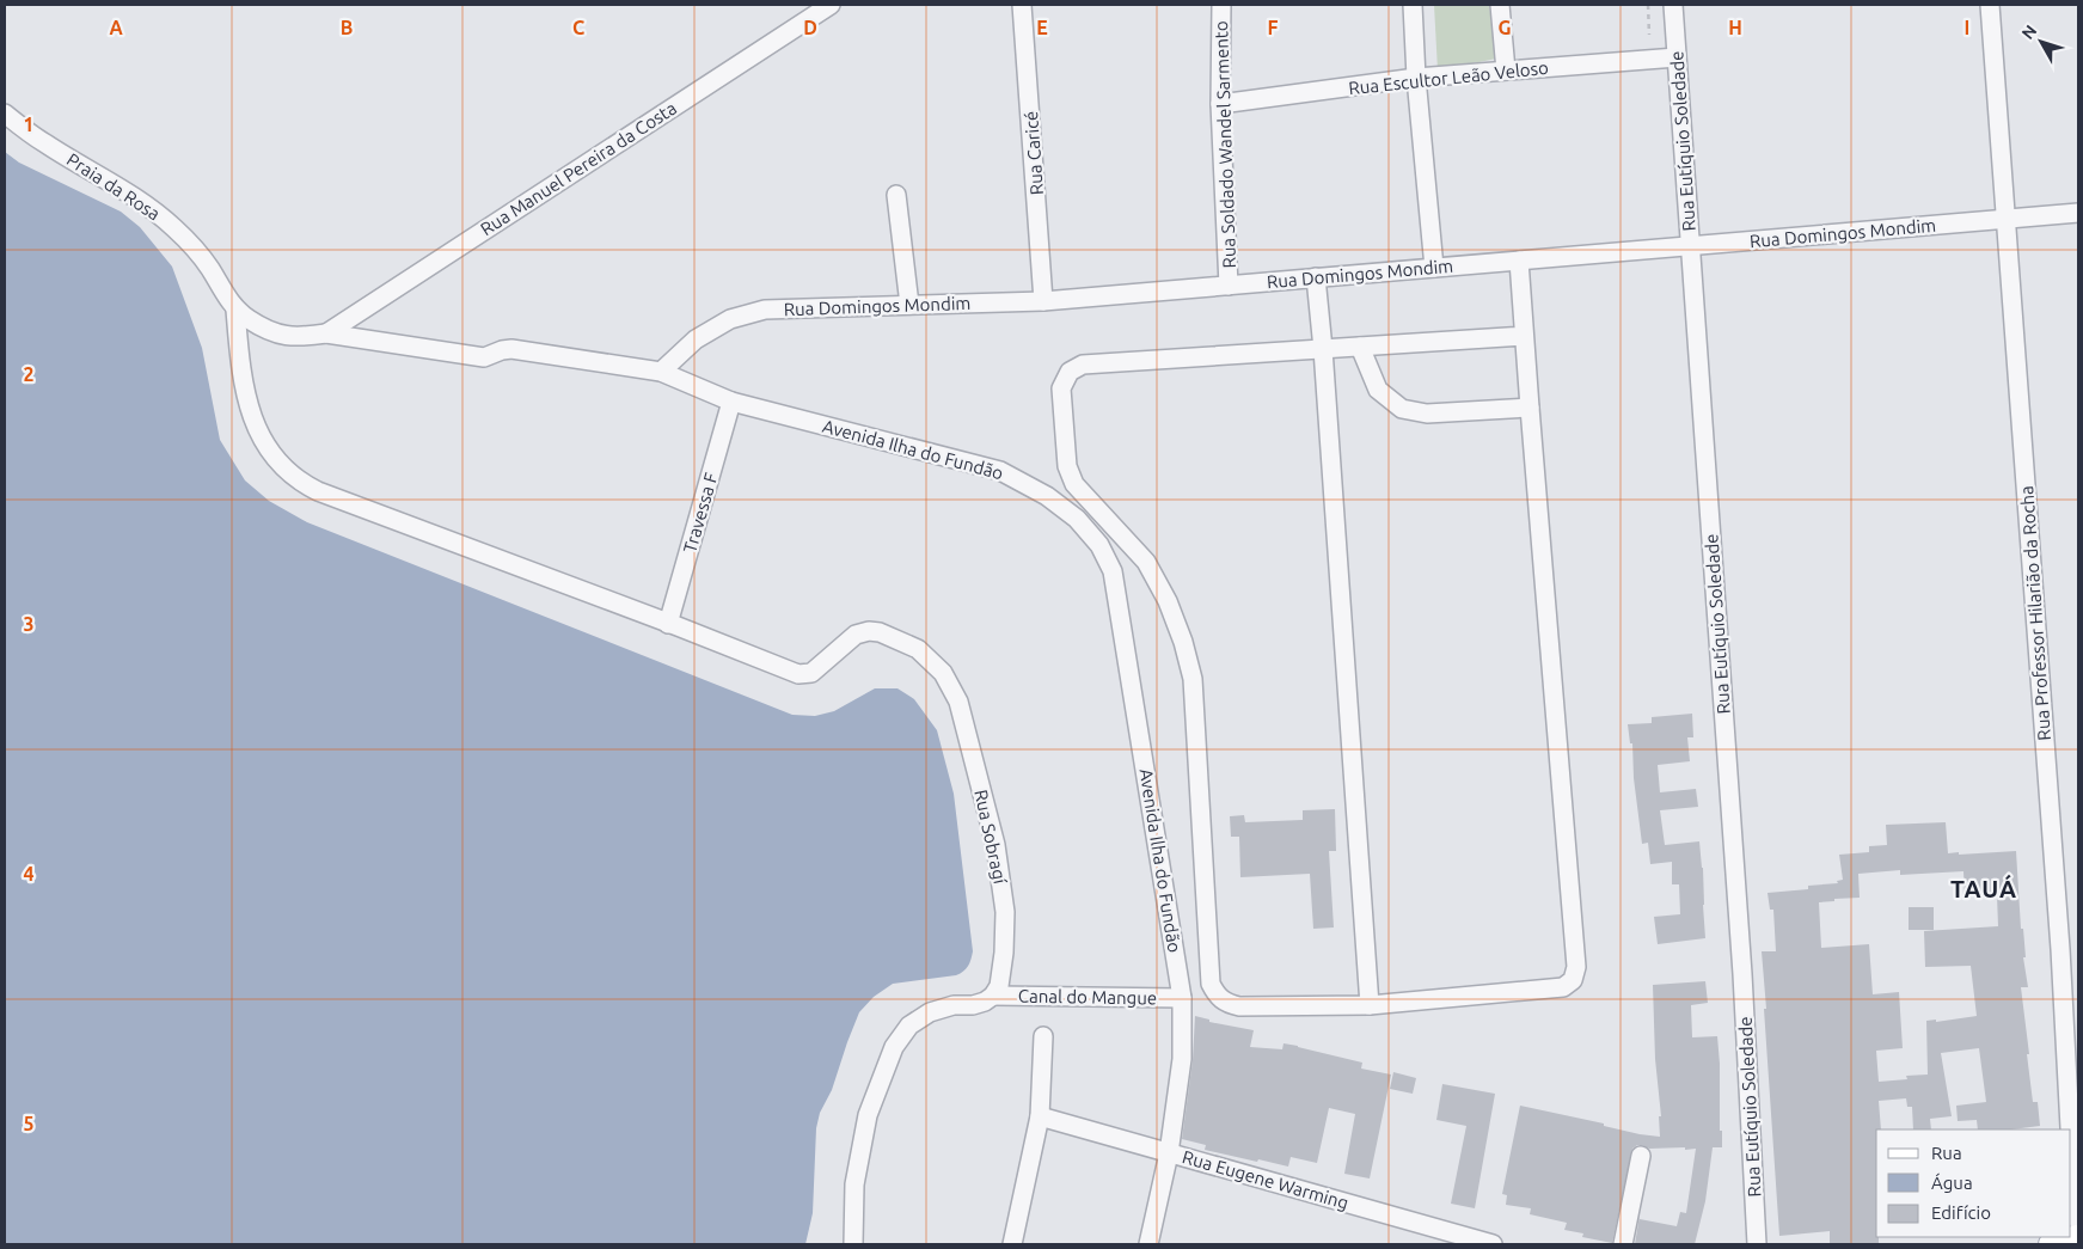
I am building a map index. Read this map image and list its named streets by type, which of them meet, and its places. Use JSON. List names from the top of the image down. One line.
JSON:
{"streets":{"street":["Rua Escultor Leão Veloso","Rua Eutíquio Soledade","Rua Soldado Wandel Sarmento","Rua Caricé","Rua Manuel Pereira da Costa","Praia da Rosa","Rua Domingos Mondim","Avenida Ilha do Fundão","Travessa F","Rua Professor Hilarião da Rocha","Rua Sobragí","Canal do Mangue","Rua Eugene Warming"]},"crossings":[["Rua Escultor Leão Veloso","Rua Eutíquio Soledade"],["Rua Escultor Leão Veloso","Rua Soldado Wandel Sarmento"],["Rua Eutíquio Soledade","Rua Domingos Mondim"],["Rua Soldado Wandel Sarmento","Rua Domingos Mondim"],["Rua Caricé","Rua Domingos Mondim"],["Rua Manuel Pereira da Costa","Praia da Rosa"],["Rua Manuel Pereira da Costa","Avenida Ilha do Fundão"],["Praia da Rosa","Avenida Ilha do Fundão"],["Praia da Rosa","Rua Sobragí"],["Rua Domingos Mondim","Avenida Ilha do Fundão"],["Rua Domingos Mondim","Rua Professor Hilarião da Rocha"],["Avenida Ilha do Fundão","Travessa F"],["Avenida Ilha do Fundão","Canal do Mangue"],["Avenida Ilha do Fundão","Rua Eugene Warming"],["Travessa F","Rua Sobragí"],["Rua Sobragí","Canal do Mangue"]],"districts":["TAUÁ"],"legend":["Rua","Água","Edifício"],"north":"top left","grid":{"columns":["A","B","C","D","E","F","G","H","I"],"rows":["1","2","3","4","5"]}}
